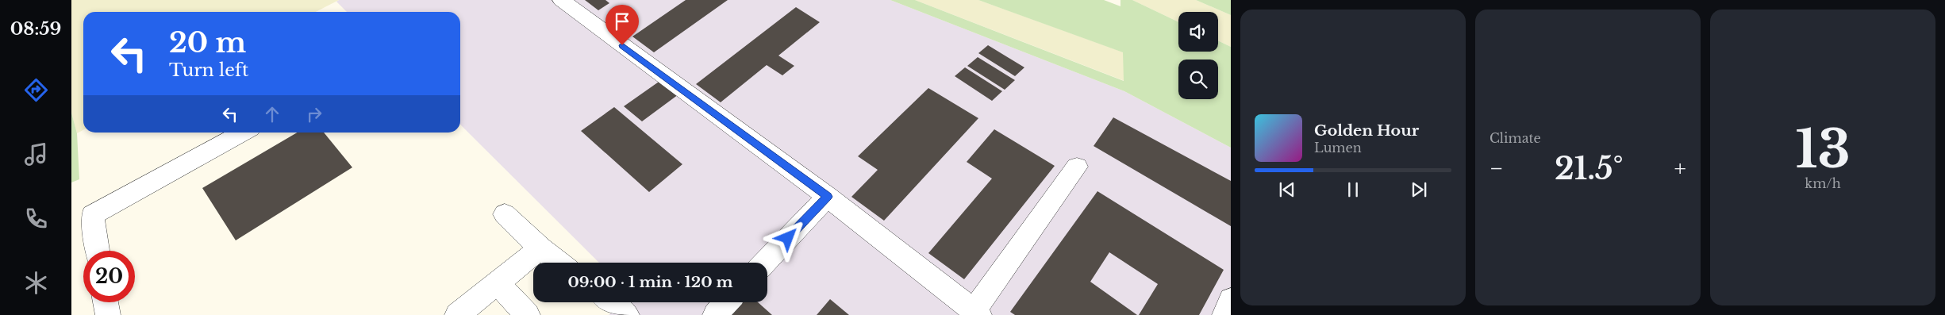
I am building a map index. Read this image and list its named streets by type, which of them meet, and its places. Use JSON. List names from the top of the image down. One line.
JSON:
{"page":{"tabs":"08:59","tile":["Climate",["13","km/h"]],"turn":["20 m","Turn left"],"song":["Golden Hour","Lumen"],"heat":["−","21.5°","+"],"limit":"20","trip":"09:00 · 1 min · 120 m"}}
